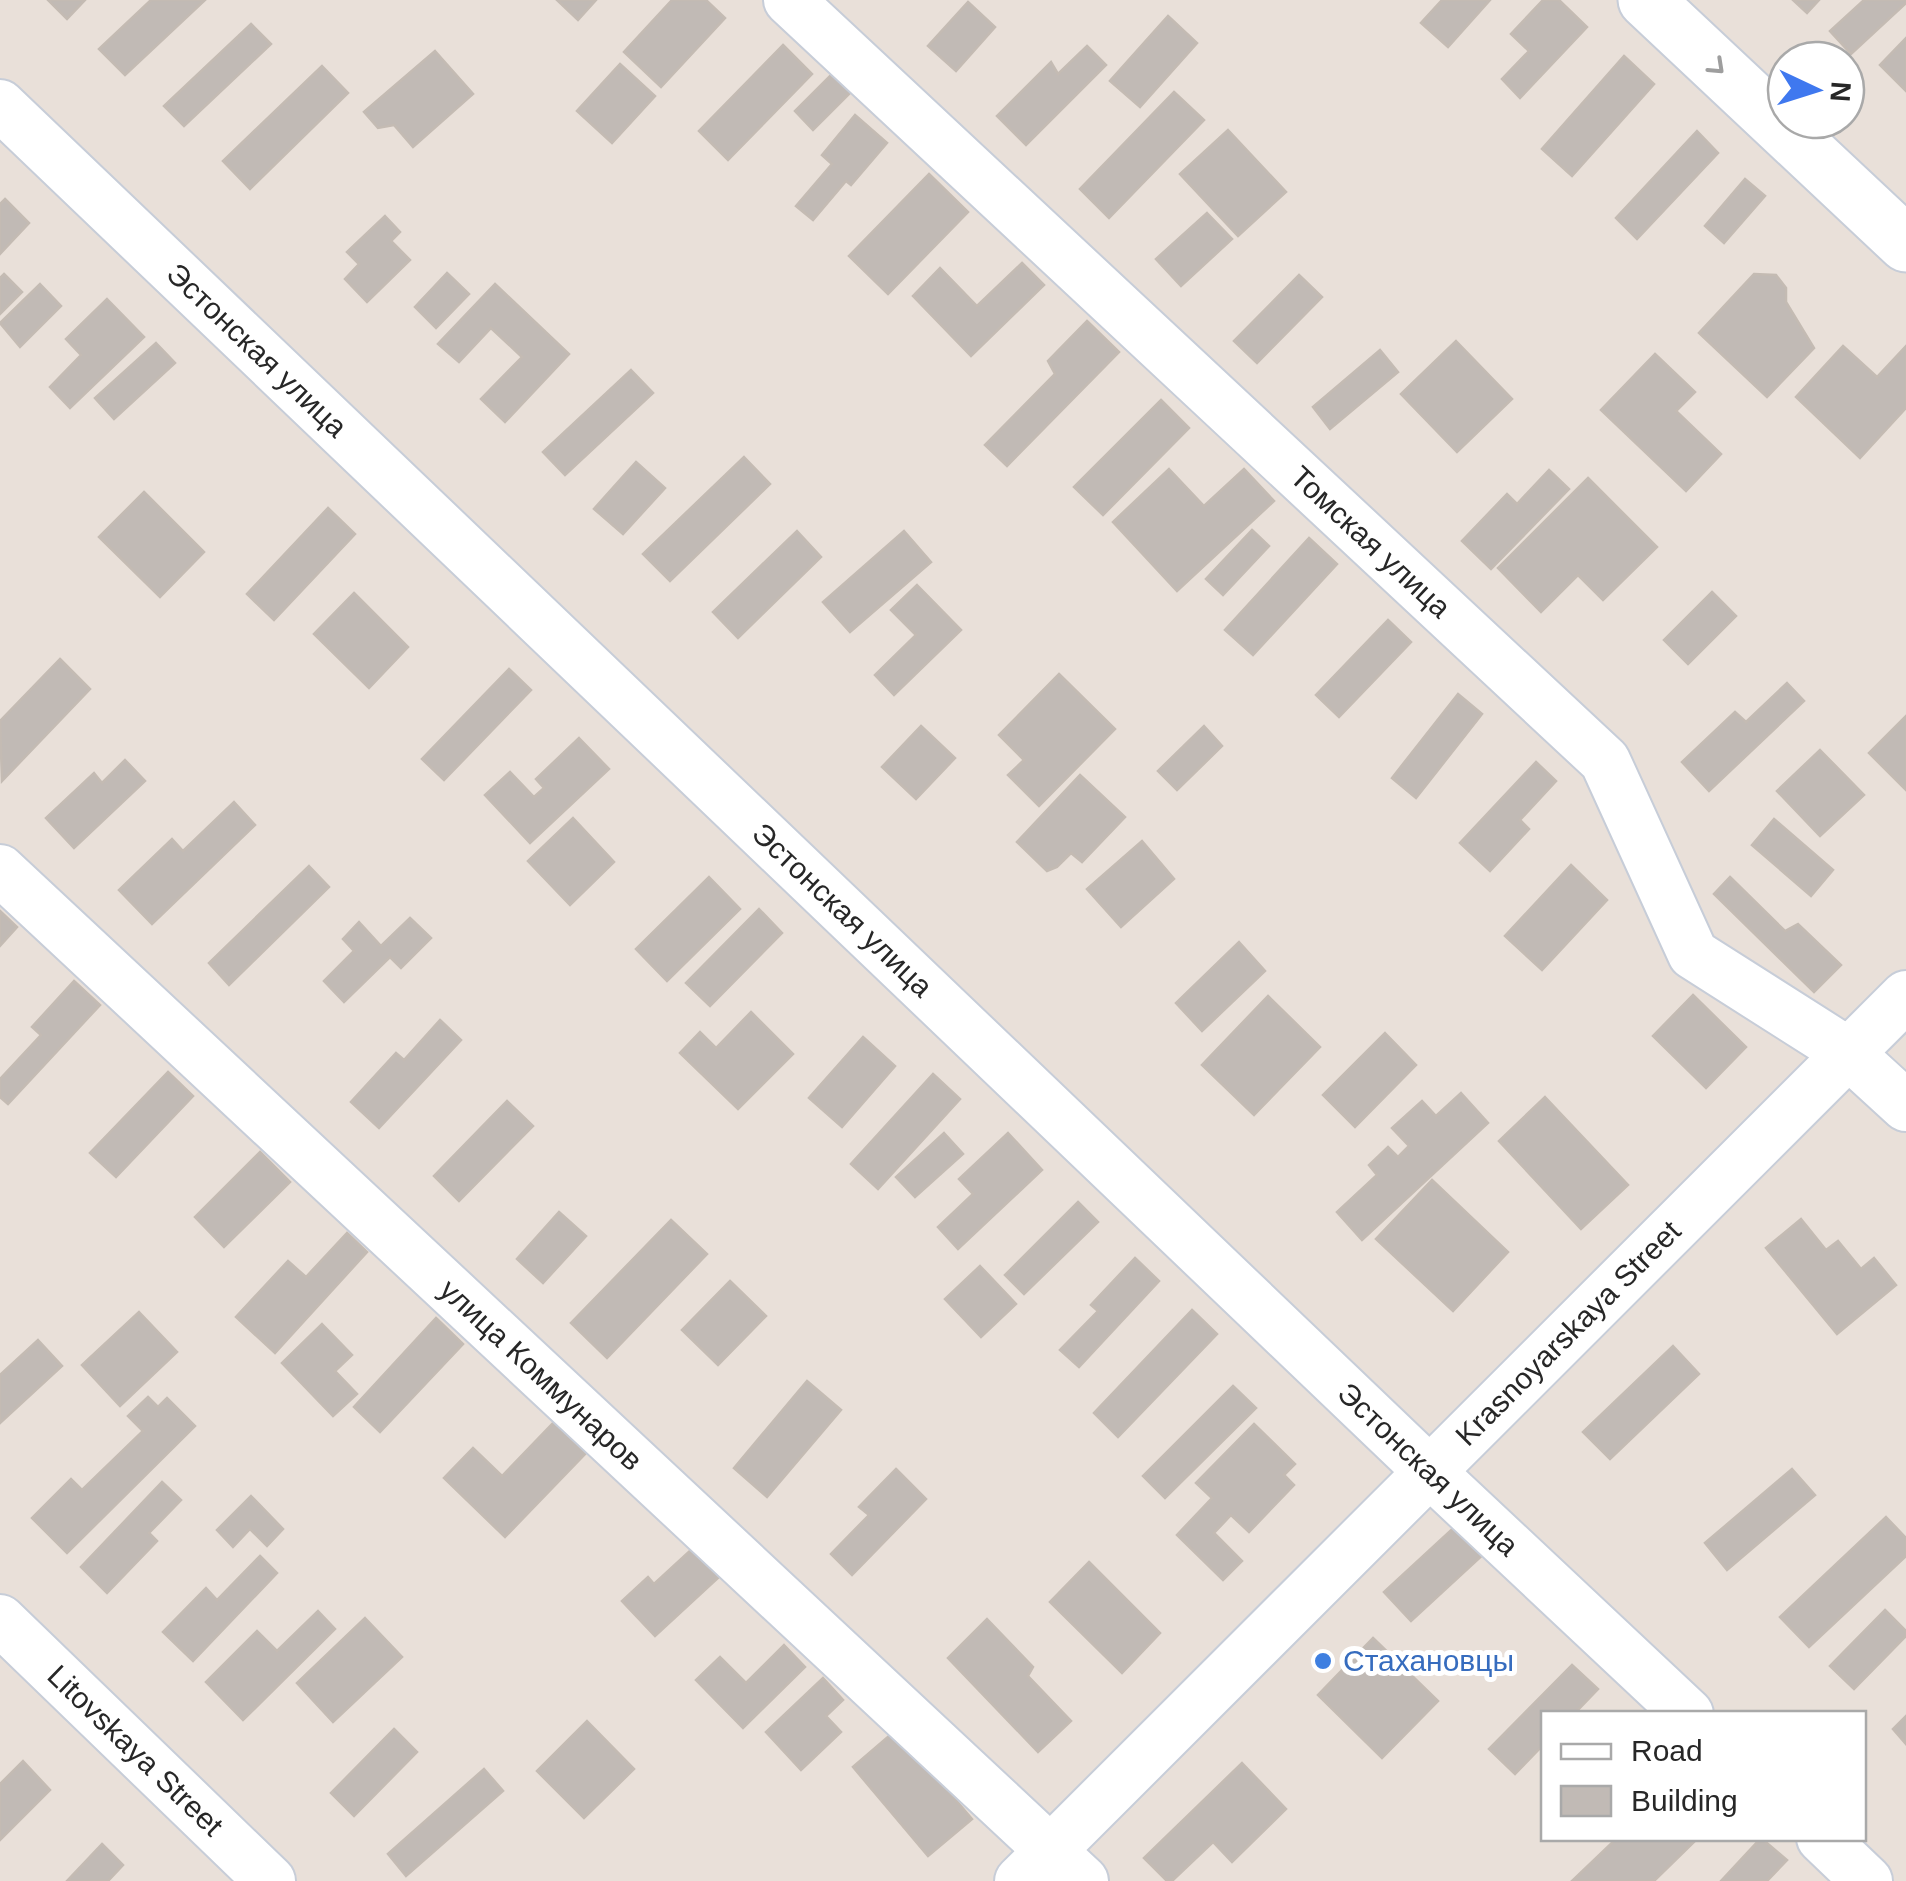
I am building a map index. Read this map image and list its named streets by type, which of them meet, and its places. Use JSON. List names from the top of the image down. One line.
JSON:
{"streets":{"street":["Эстонская улица","Томская улица","Krasnoyarskaya Street","улица Коммунаров","Litovskaya Street"]},"crossings":[["Эстонская улица","Krasnoyarskaya Street"],["Томская улица","Krasnoyarskaya Street"],["Krasnoyarskaya Street","улица Коммунаров"]],"places":["Стахановцы"],"legend":["Road","Building"],"north":"right"}
